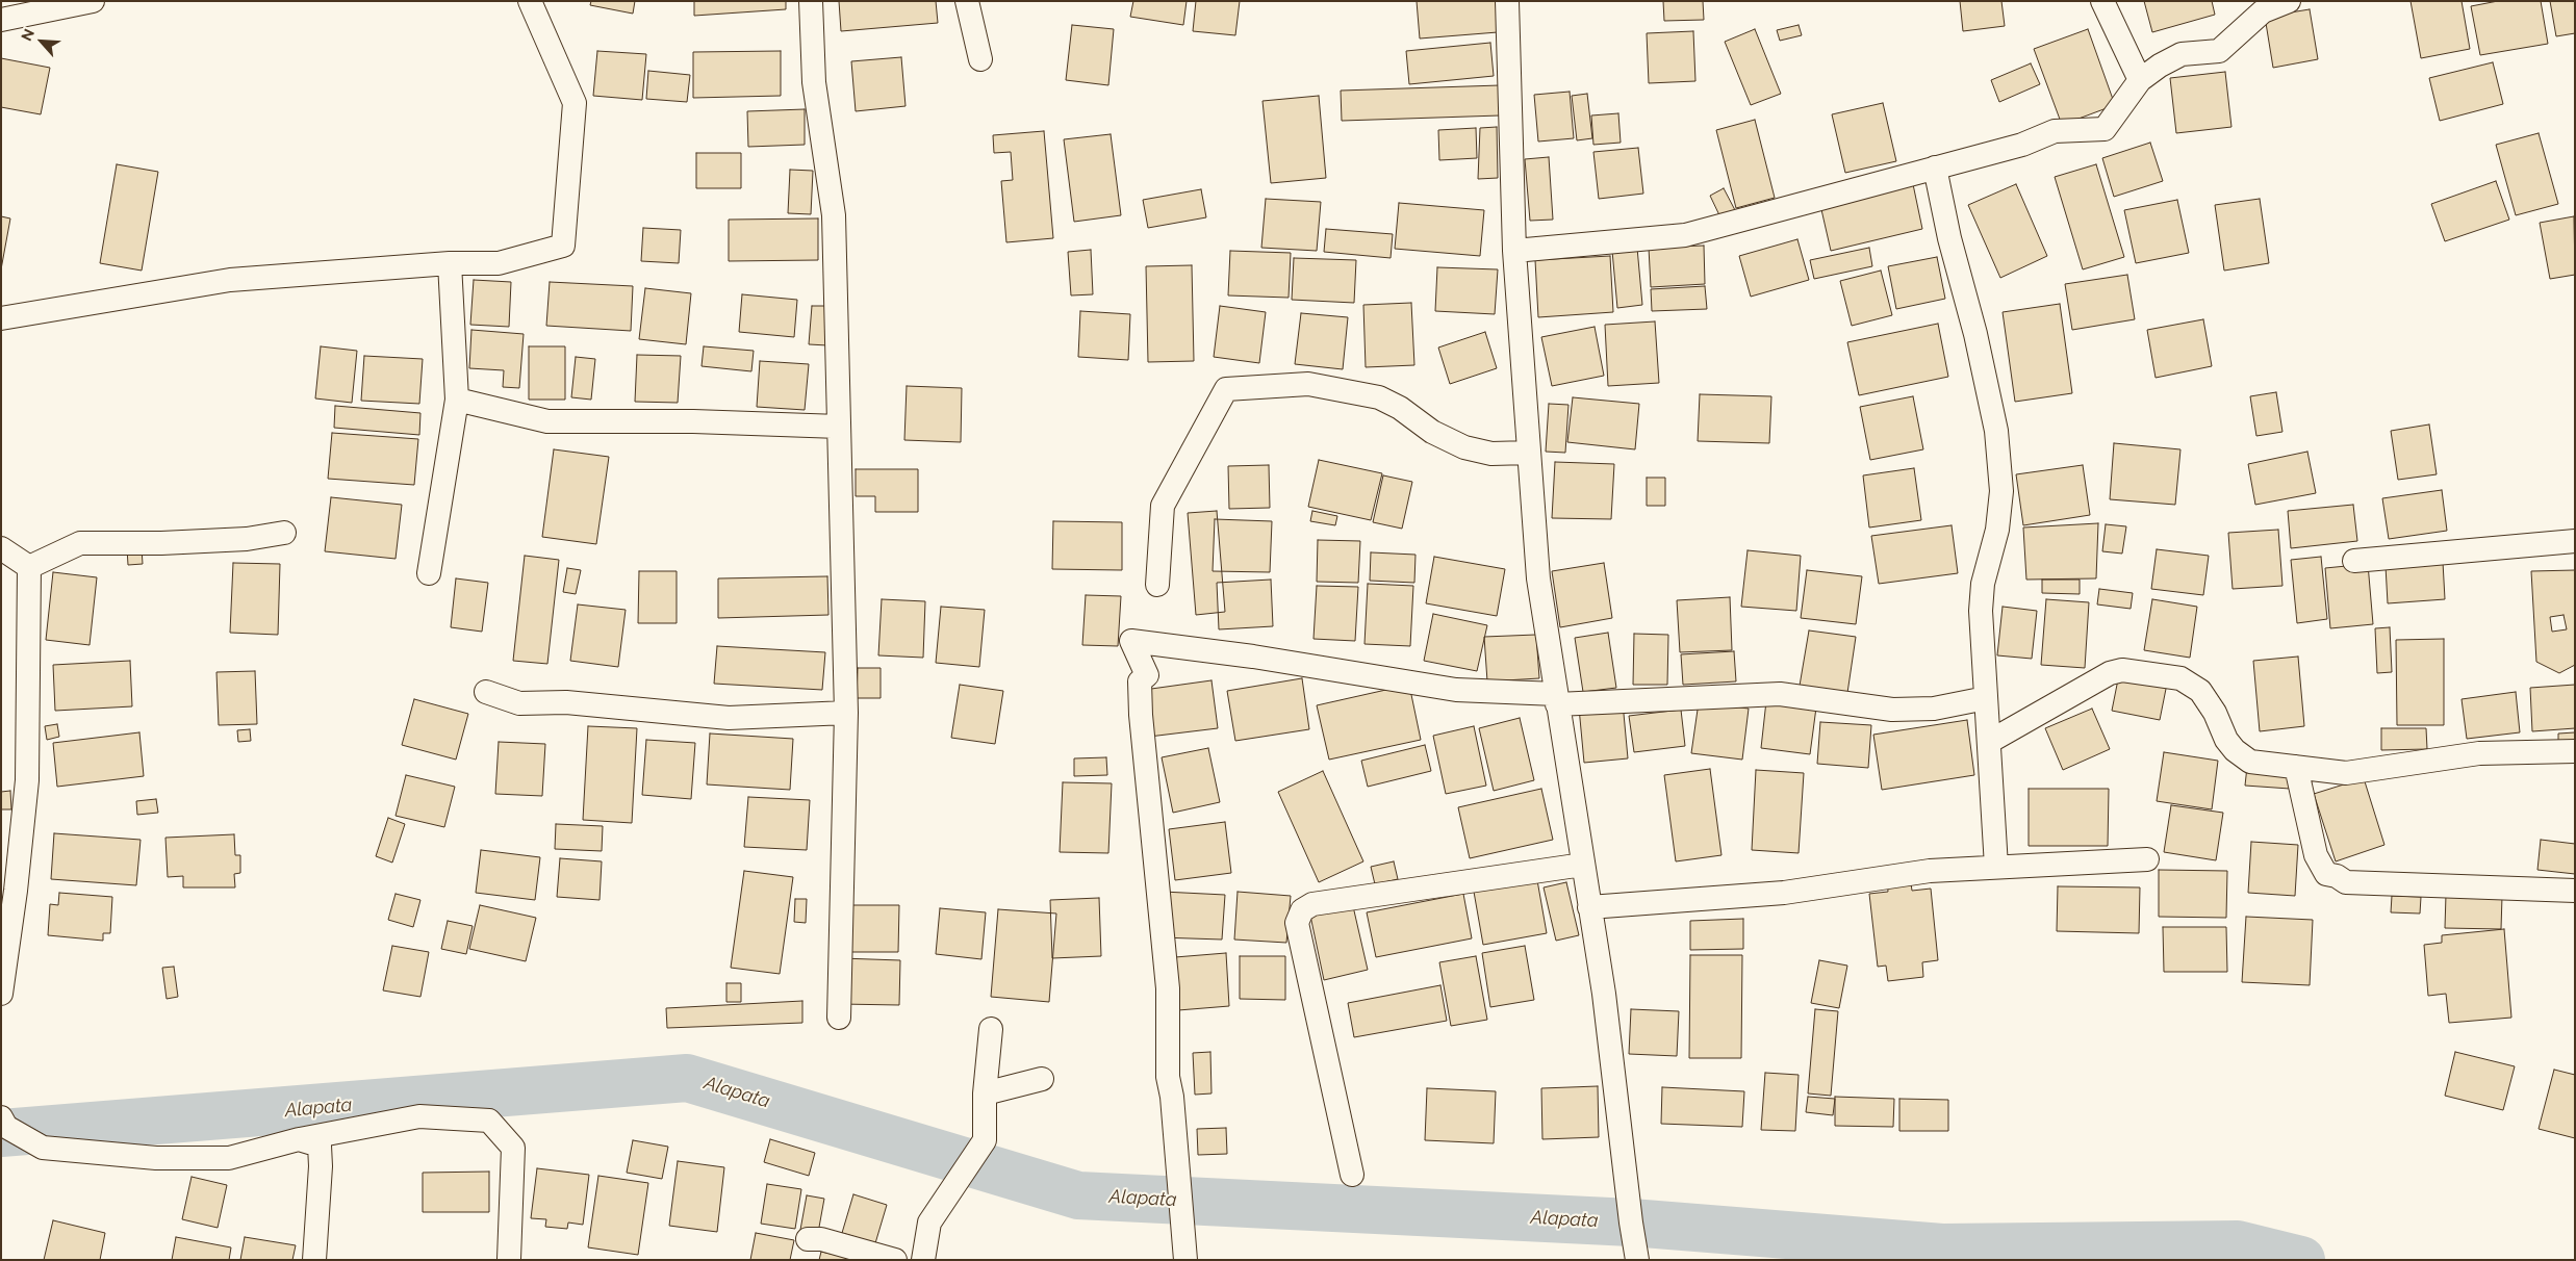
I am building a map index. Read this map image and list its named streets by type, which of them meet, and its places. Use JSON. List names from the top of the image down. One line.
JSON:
{"water":["Alapata"],"north":"top left"}
